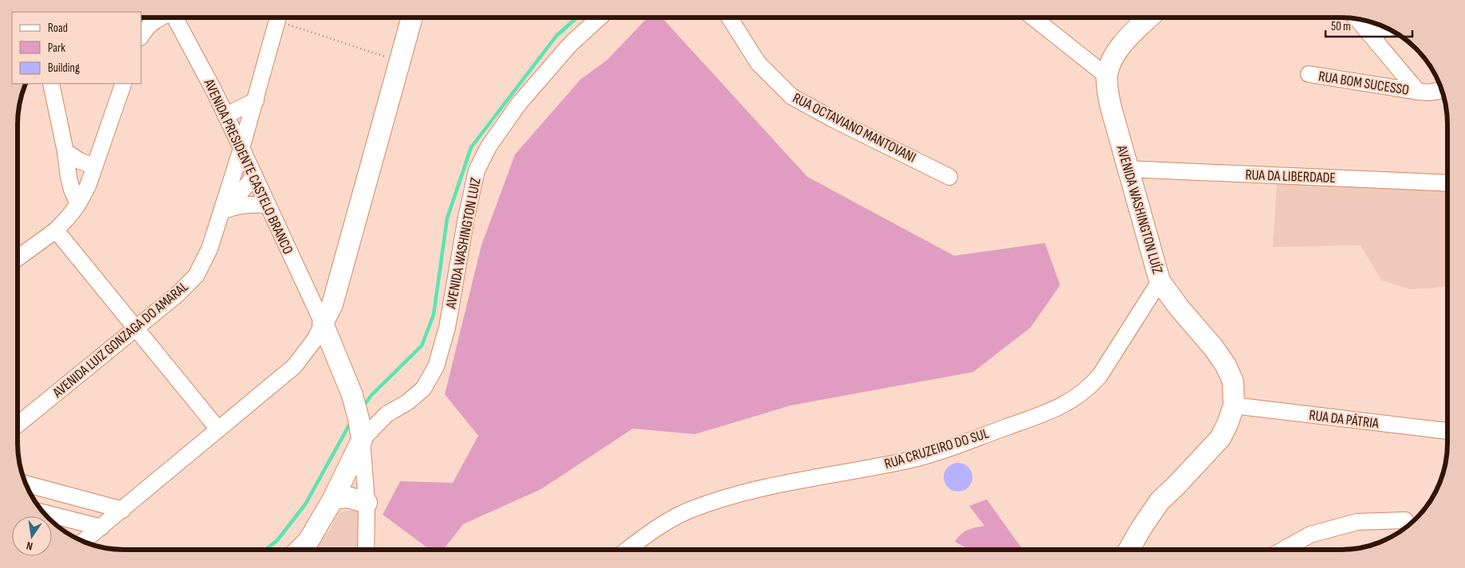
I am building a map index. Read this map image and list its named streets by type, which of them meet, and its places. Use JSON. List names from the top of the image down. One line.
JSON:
{"streets":{"main road":["AVENIDA WASHINGTON LUÍZ"],"street":["RUA BOM SUCESSO","RUA OCTAVIANO MANTOVANI","AVENIDA PRESIDENTE CASTELO BRANCO","RUA DA LIBERDADE","AVENIDA WASHINGTON LUIZ","AVENIDA LUIZ GONZAGA DO AMARAL","RUA DA PÁTRIA","RUA CRUZEIRO DO SUL"]},"crossings":[["AVENIDA PRESIDENTE CASTELO BRANCO","AVENIDA LUIZ GONZAGA DO AMARAL"],["RUA DA LIBERDADE","AVENIDA WASHINGTON LUÍZ"],["AVENIDA WASHINGTON LUÍZ","RUA DA PÁTRIA"],["AVENIDA WASHINGTON LUÍZ","RUA CRUZEIRO DO SUL"]],"legend":["Road","Park","Building"],"scale_bar":"50 m","north":"bottom"}
